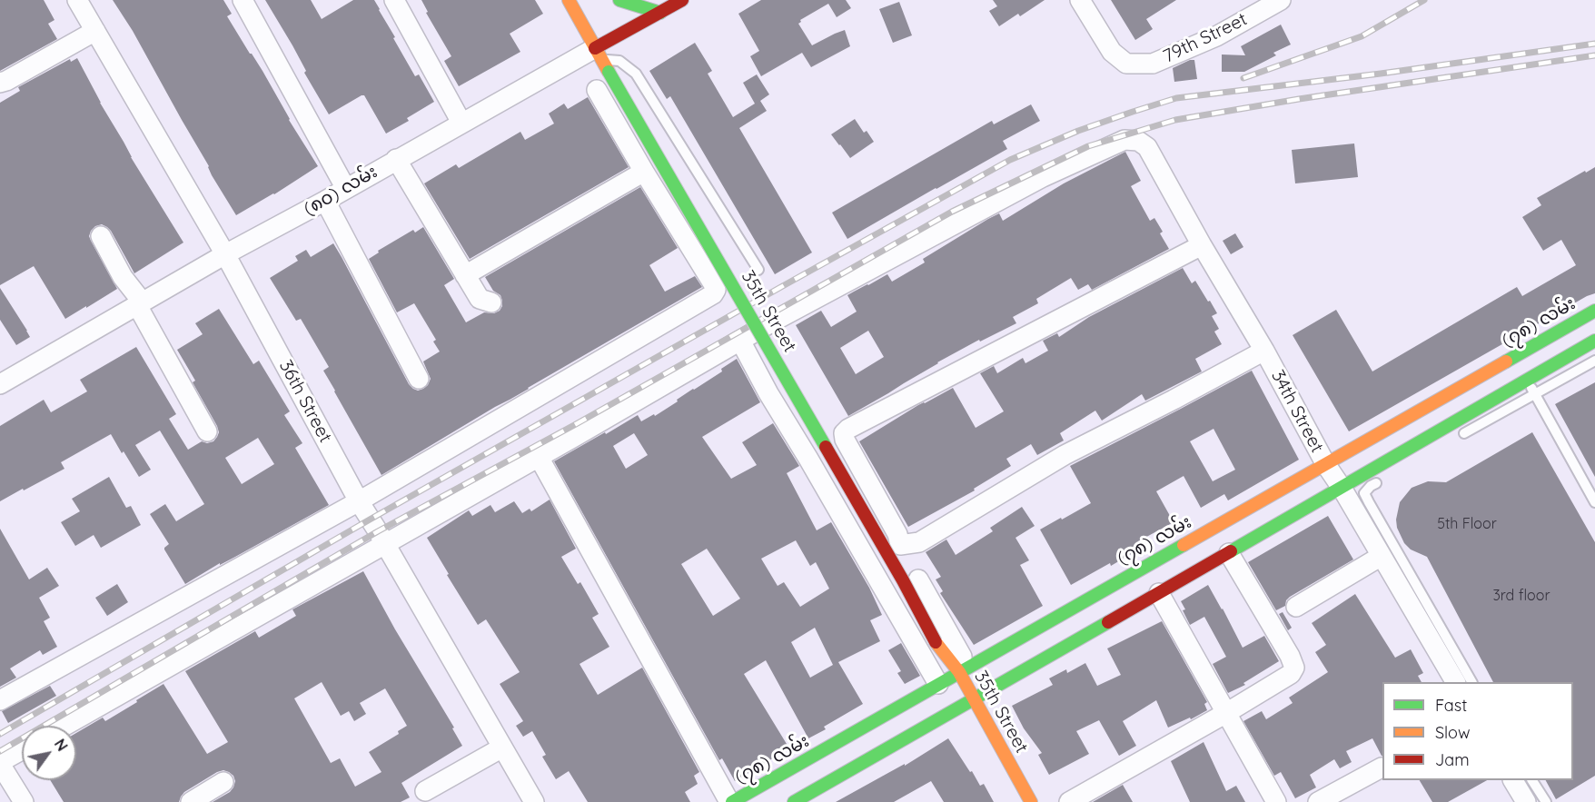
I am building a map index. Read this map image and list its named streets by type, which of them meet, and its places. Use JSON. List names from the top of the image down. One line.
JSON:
{"streets":{"main road":["(၈၀) လမ်း","35th Street","(၇၈) လမ်း"],"street":["79th Street","36th Street","34th Street"]},"crossings":[["(၈၀) လမ်း","35th Street"],["(၈၀) လမ်း","36th Street"],["35th Street","(၇၈) လမ်း"],["(၇၈) လမ်း","34th Street"]],"house_numbers":["5th Floor","3rd floor"],"legend":["Fast","Slow","Jam"],"north":"top right"}
